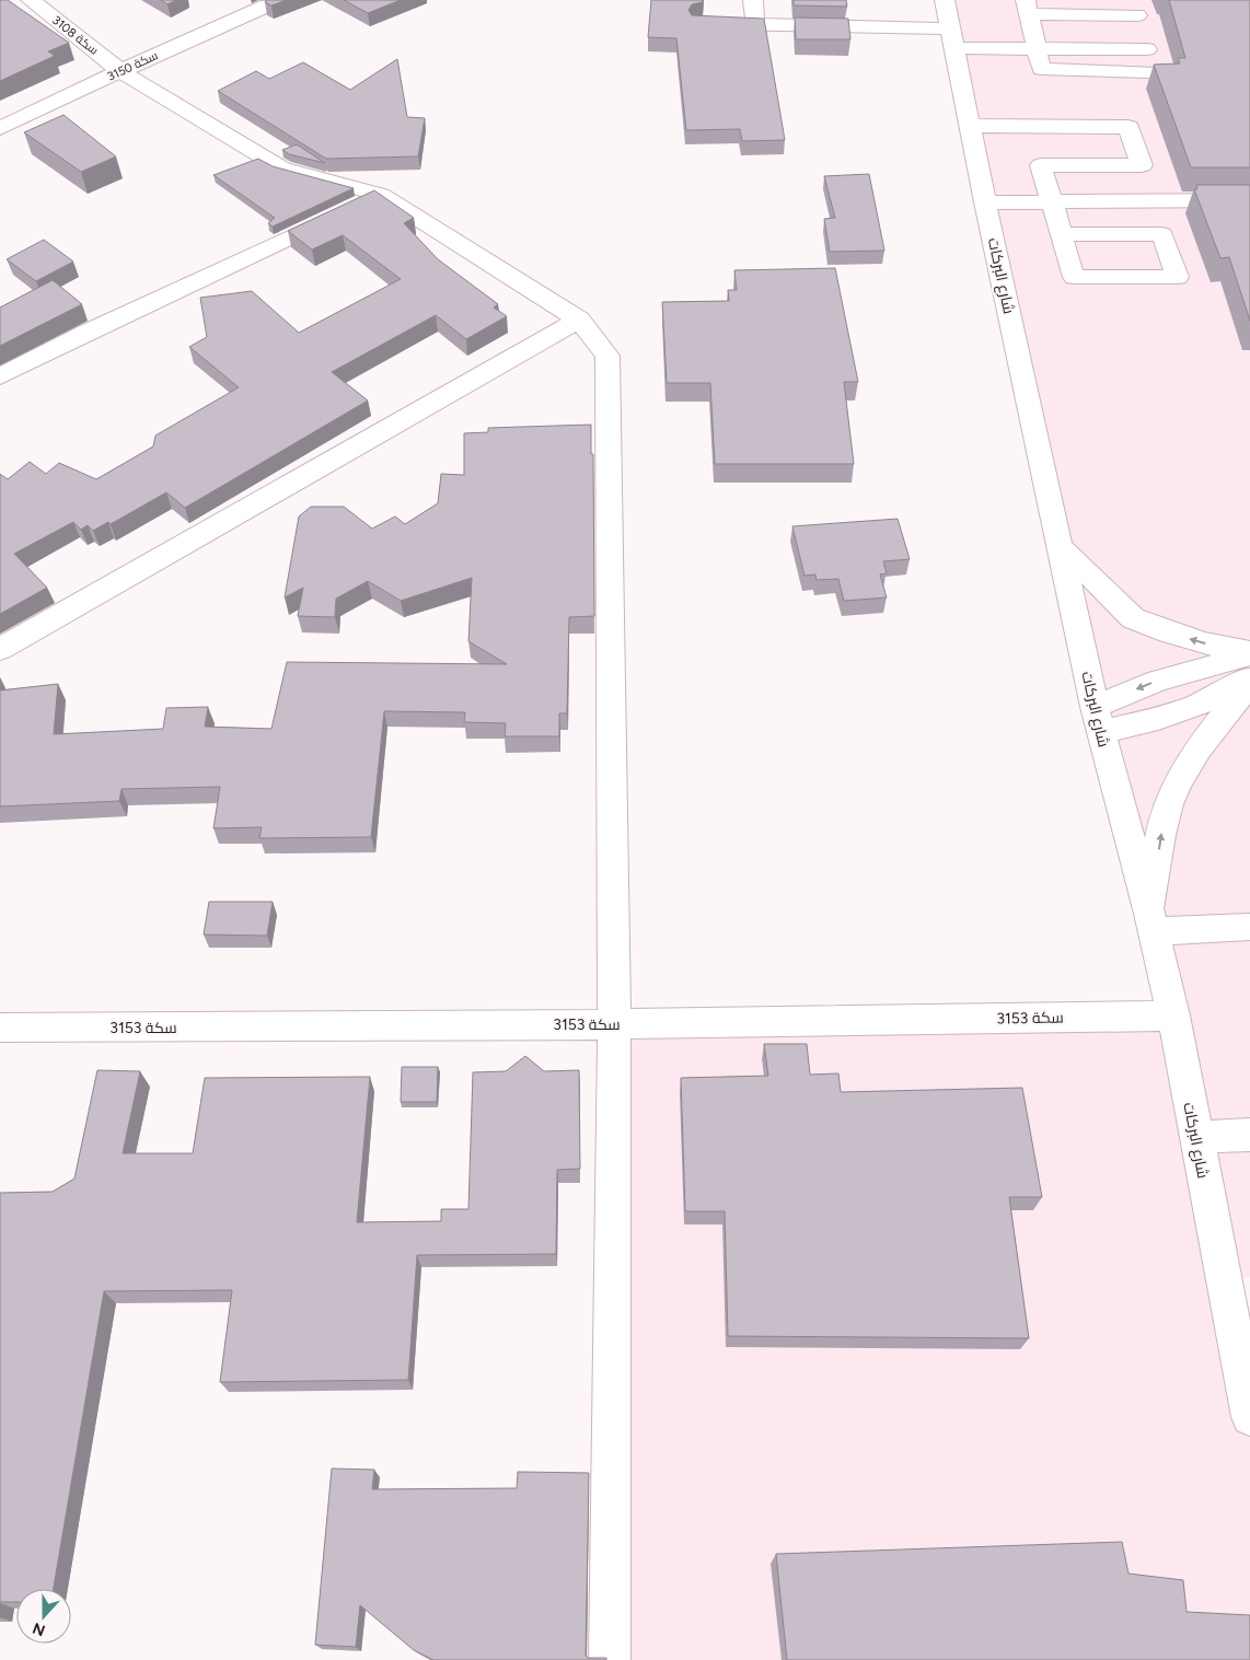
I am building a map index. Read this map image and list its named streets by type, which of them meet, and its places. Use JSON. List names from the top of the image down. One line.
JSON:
{"streets":{"street":["سكة 3108","سكة 3150","شارع البركات","سكة 3153"]},"crossings":[["سكة 3108","سكة 3150"],["سكة 3108","سكة 3153"],["شارع البركات","سكة 3153"]],"north":"bottom"}
